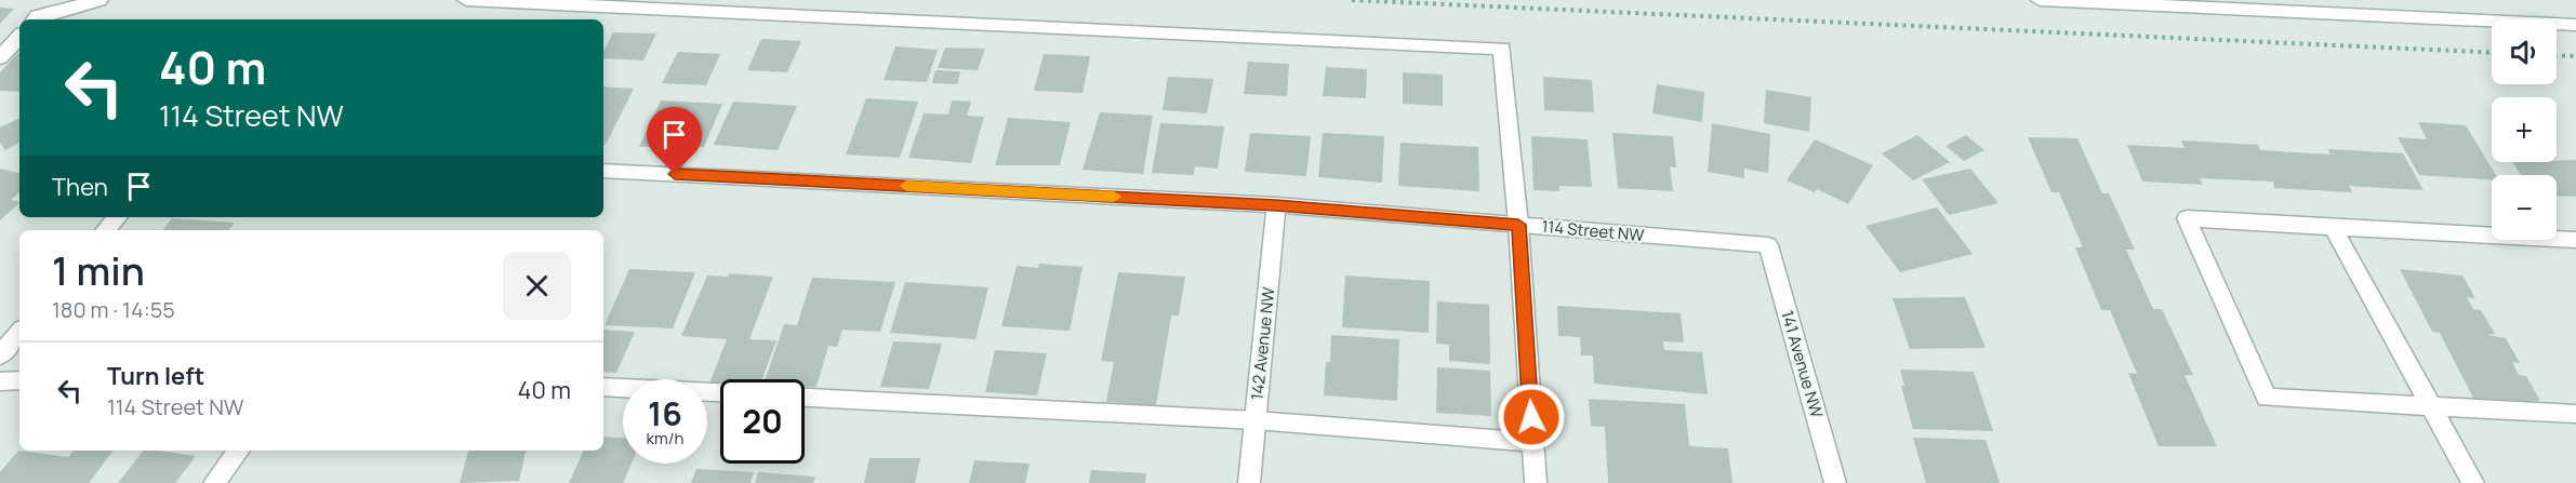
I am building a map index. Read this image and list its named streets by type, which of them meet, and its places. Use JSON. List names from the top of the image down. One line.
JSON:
{"streets":{"street":["114 Street NW","142 Avenue NW","141 Avenue NW"]},"crossings":[["114 Street NW","142 Avenue NW"],["114 Street NW","141 Avenue NW"]],"page":{"map_buttons":["+","−"],"turn":["40 m","114 Street NW"],"then":"Then","heading":["1 min","180 m · 14:55"],"list":[{"name":"Turn left","note":"114 Street NW","value":"40 m"}],"speed":"16 km/h","limit":"20"}}
